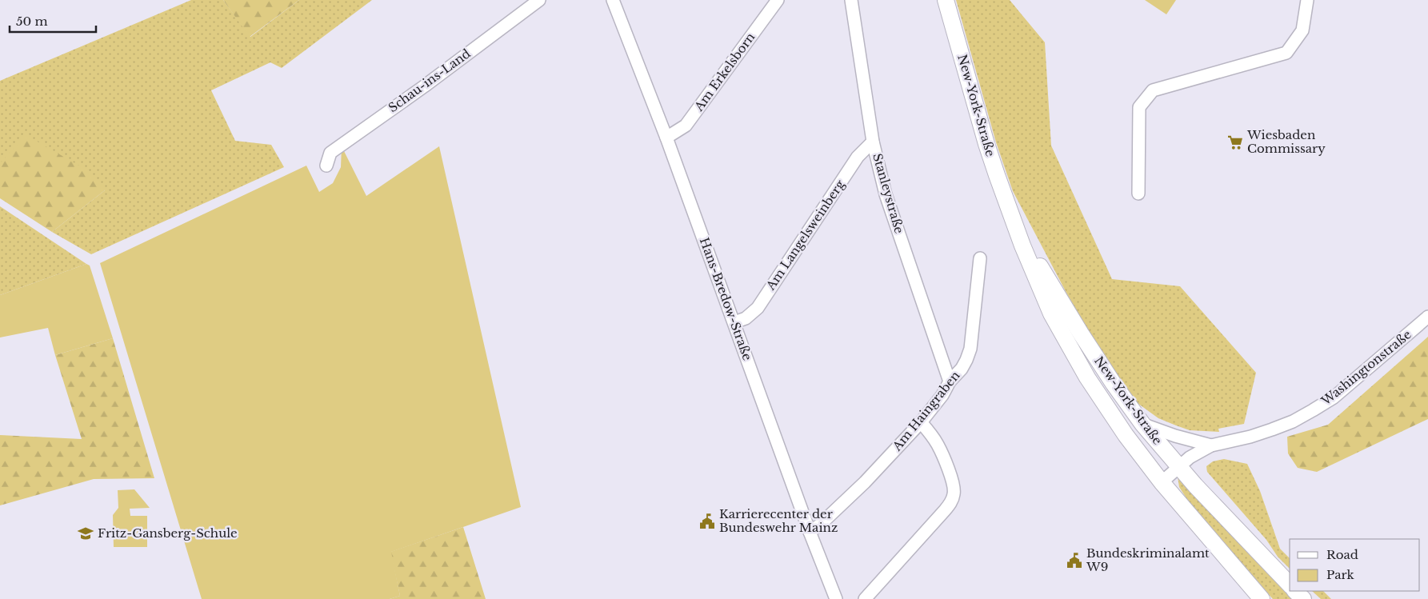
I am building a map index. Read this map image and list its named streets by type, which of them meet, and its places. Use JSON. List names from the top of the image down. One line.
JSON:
{"streets":{"main road":["New-York-Straße"],"street":["Am Erkelsborn","Schau-ins-Land","Stanleystraße","Am Langelsweinberg","Hans-Bredow-Straße","Washingtonstraße","Am Haingraben"]},"crossings":[["Am Erkelsborn","Hans-Bredow-Straße"],["New-York-Straße","Washingtonstraße"],["Stanleystraße","Am Langelsweinberg"],["Stanleystraße","Am Haingraben"],["Am Langelsweinberg","Hans-Bredow-Straße"],["Hans-Bredow-Straße","Am Haingraben"]],"places":{"supermarket":["Wiesbaden Commissary"],"public building":["Karrierecenter der Bundeswehr Mainz","Bundeskriminalamt W9"],"school or university":["Fritz-Gansberg-Schule"]},"legend":["Road","Park"],"scale_bar":"50 m"}
